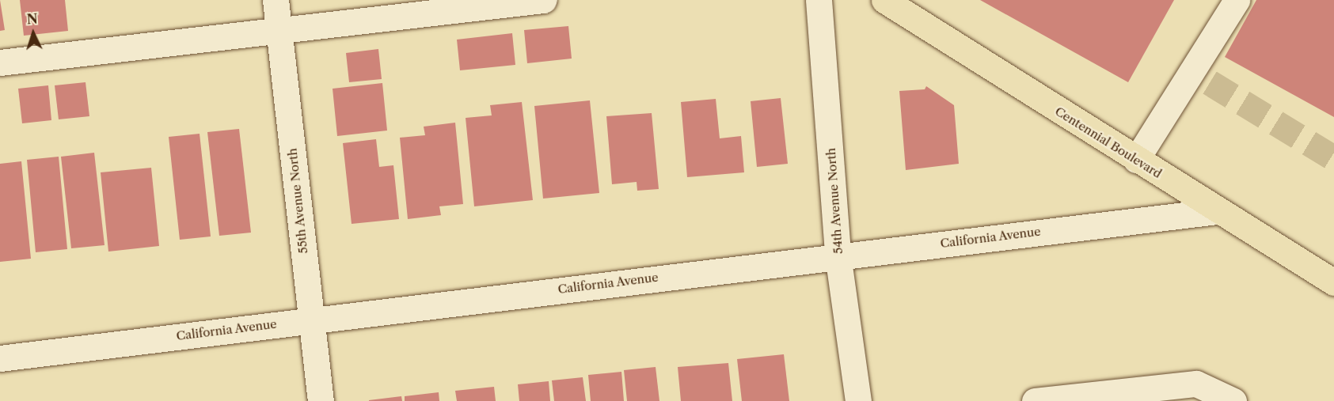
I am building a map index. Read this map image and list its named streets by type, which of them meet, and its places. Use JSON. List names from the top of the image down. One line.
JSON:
{"streets":{"main road":["Centennial Boulevard"],"street":["55th Avenue North","54th Avenue North","California Avenue"]},"crossings":[["Centennial Boulevard","California Avenue"],["55th Avenue North","California Avenue"],["54th Avenue North","California Avenue"]],"north":"top"}
